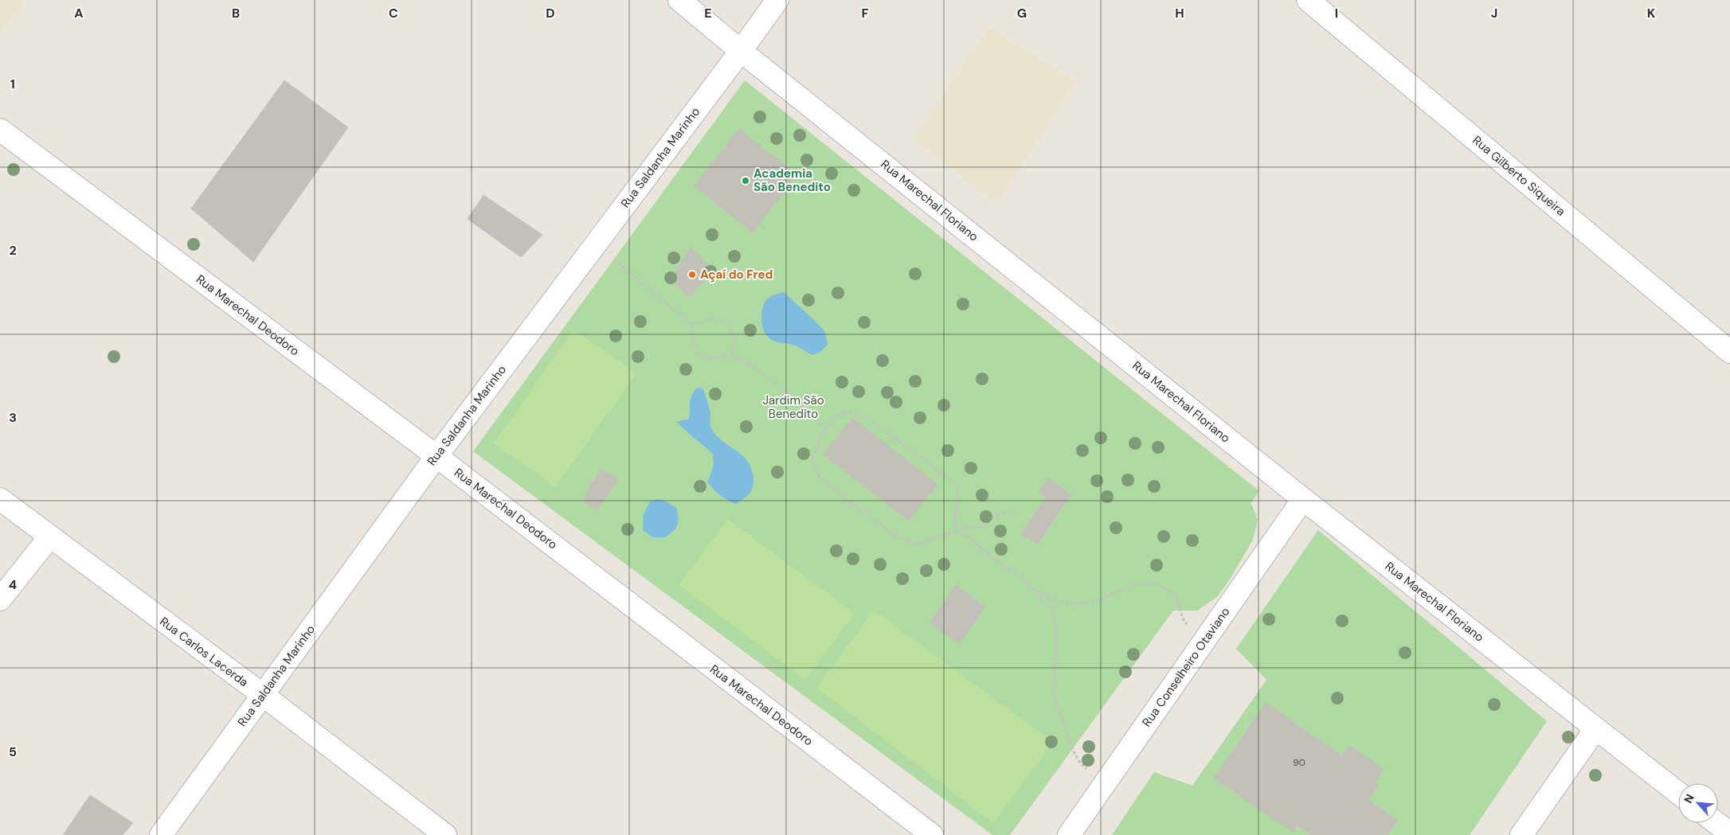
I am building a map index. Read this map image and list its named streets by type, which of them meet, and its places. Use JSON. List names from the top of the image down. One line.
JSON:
{"streets":{"street":["Rua Saldanha Marinho","Rua Gilberto Siqueira","Rua Marechal Floriano","Rua Marechal Deodoro","Rua Carlos Lacerda","Rua Conselheiro Otaviano"]},"crossings":[["Rua Saldanha Marinho","Rua Marechal Floriano"],["Rua Saldanha Marinho","Rua Marechal Deodoro"],["Rua Saldanha Marinho","Rua Carlos Lacerda"],["Rua Marechal Floriano","Rua Conselheiro Otaviano"]],"parks":["Jardim São Benedito"],"places":["Academia São Benedito","Açaí do Fred"],"house_numbers":["90"],"north":"top left","grid":{"columns":["A","B","C","D","E","F","G","H","I","J","K"],"rows":["1","2","3","4","5"]}}
